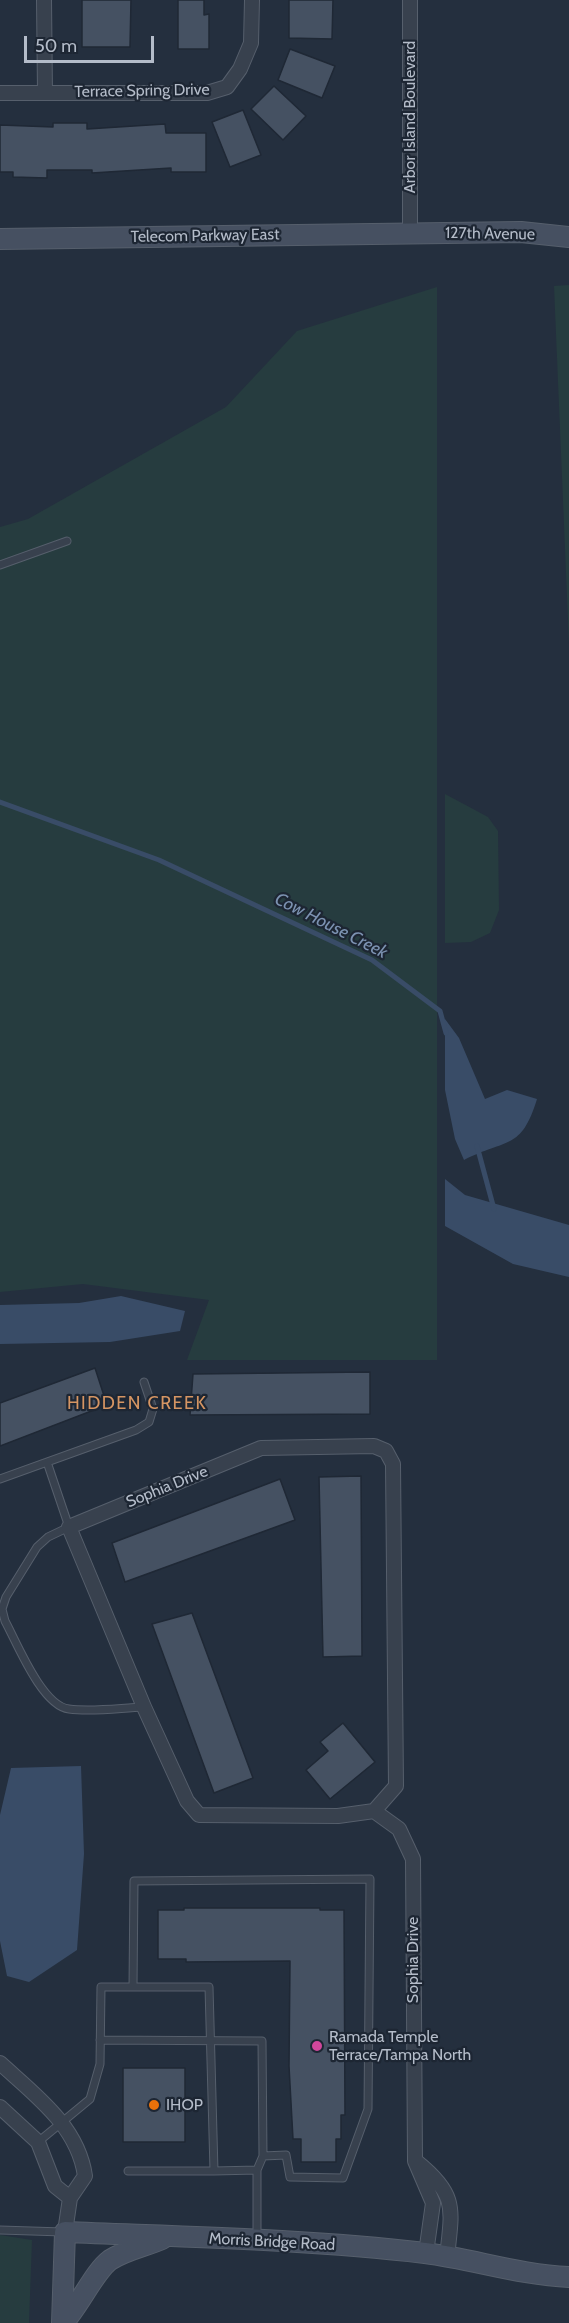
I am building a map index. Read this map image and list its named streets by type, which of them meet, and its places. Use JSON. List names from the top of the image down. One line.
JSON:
{"streets":{"street":["Terrace Spring Drive","Arbor Island Boulevard","127th Avenue","Telecom Parkway East","Sophia Drive","Morris Bridge Road"]},"crossings":[["Arbor Island Boulevard","127th Avenue"],["Arbor Island Boulevard","Telecom Parkway East"],["127th Avenue","Telecom Parkway East"],["Sophia Drive","Morris Bridge Road"]],"districts":["HIDDEN CREEK"],"water":["Cow House Creek"],"places":["Ramada Temple Terrace/Tampa North","IHOP"],"scale_bar":"50 m"}
